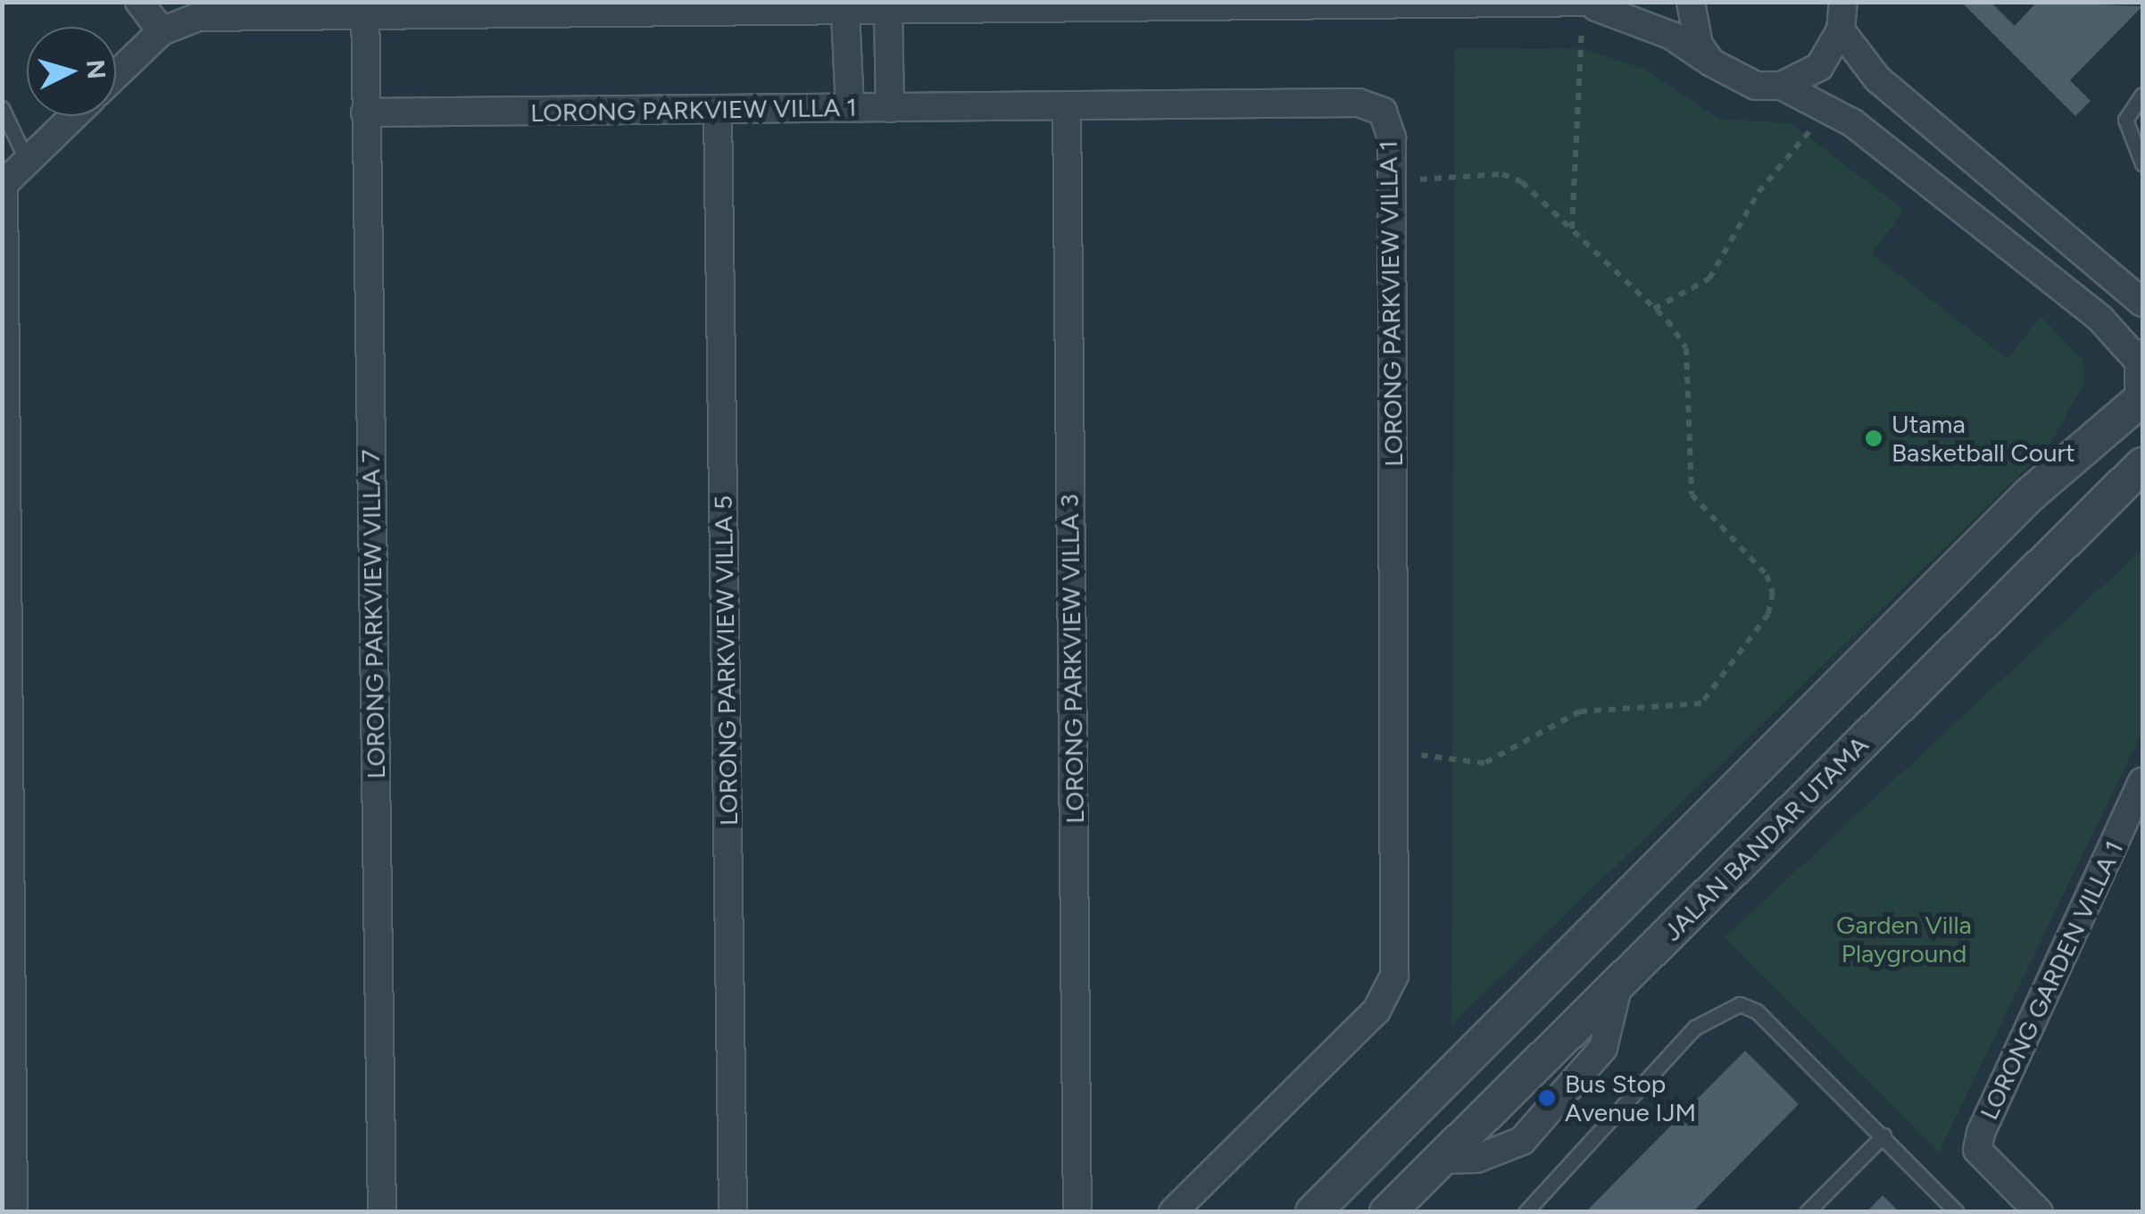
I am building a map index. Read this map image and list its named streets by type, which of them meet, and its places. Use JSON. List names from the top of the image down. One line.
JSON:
{"streets":{"street":["LORONG PARKVIEW VILLA 1","LORONG PARKVIEW VILLA 7","LORONG PARKVIEW VILLA 3","LORONG PARKVIEW VILLA 5","JALAN BANDAR UTAMA","LORONG GARDEN VILLA 1"]},"crossings":[["LORONG PARKVIEW VILLA 1","LORONG PARKVIEW VILLA 7"],["LORONG PARKVIEW VILLA 1","LORONG PARKVIEW VILLA 3"],["LORONG PARKVIEW VILLA 1","LORONG PARKVIEW VILLA 5"]],"parks":["Garden Villa Playground"],"places":["Utama Basketball Court","Bus Stop Avenue IJM"],"north":"right"}
